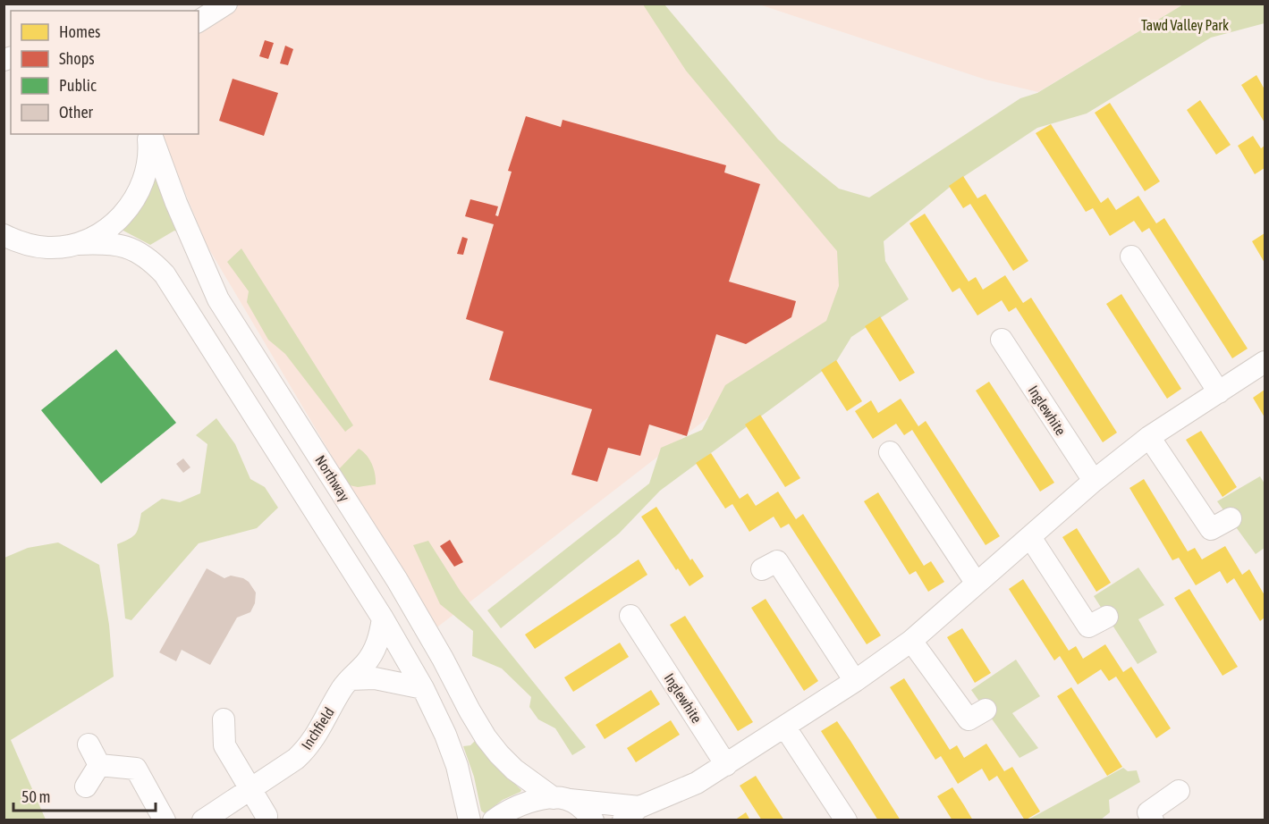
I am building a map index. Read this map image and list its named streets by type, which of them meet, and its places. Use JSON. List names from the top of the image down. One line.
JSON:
{"streets":{"street":["Inglewhite","Northway","Inchfield"]},"parks":["Tawd Valley Park"],"legend":["Homes","Shops","Public","Other"],"scale_bar":"50 m"}
